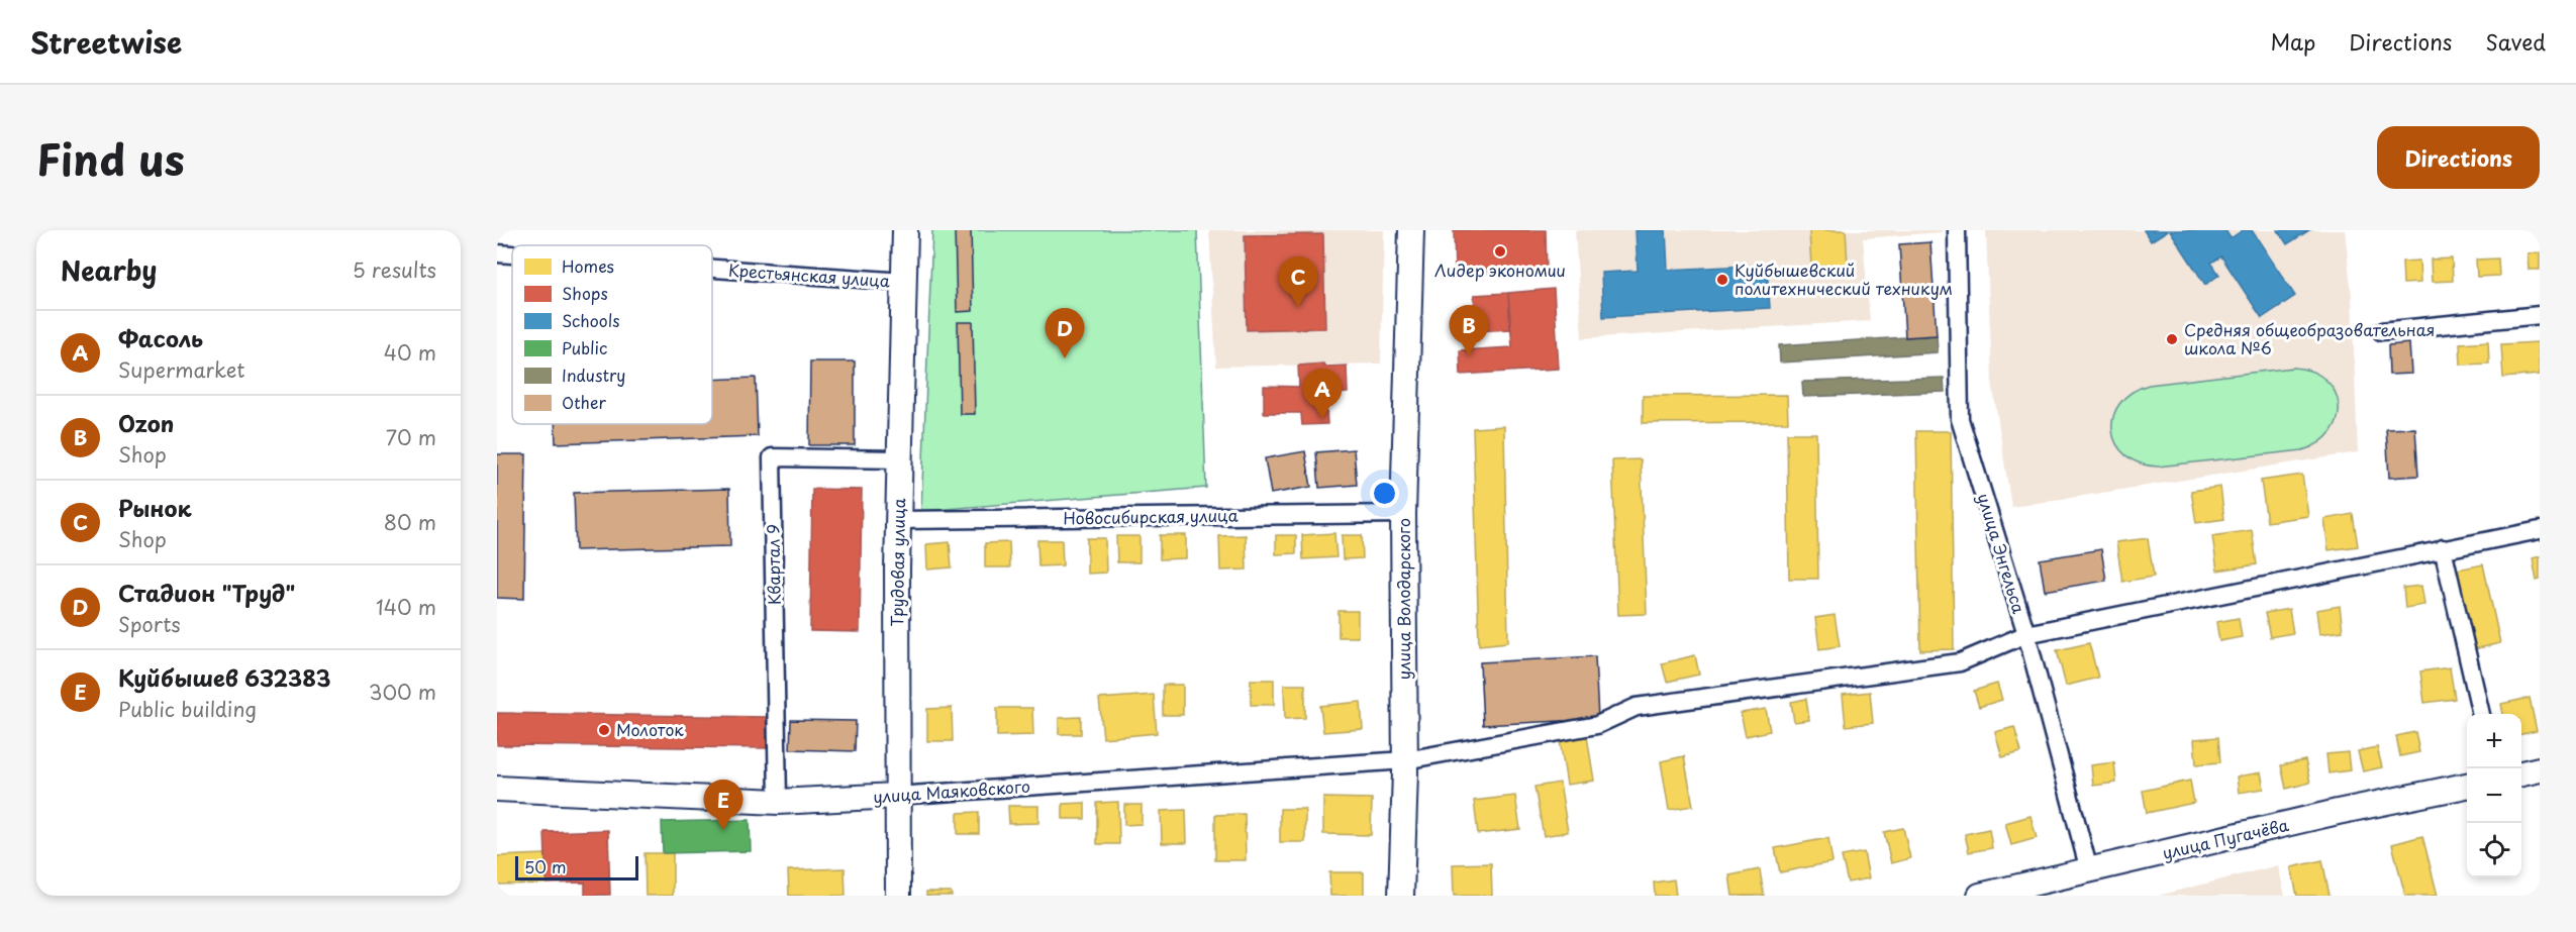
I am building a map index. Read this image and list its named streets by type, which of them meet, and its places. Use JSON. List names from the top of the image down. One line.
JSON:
{"streets":{"street":["Крестьянская улица","Новосибирская улица","улица Энгельса","Трудовая улица","Квартал 9","улица Володарского","улица Маяковского","улица Пугачёва"]},"crossings":[["Крестьянская улица","Трудовая улица"],["Новосибирская улица","Трудовая улица"],["Новосибирская улица","улица Володарского"],["улица Энгельса","улица Маяковского"],["улица Энгельса","улица Пугачёва"],["Трудовая улица","Квартал 9"],["Трудовая улица","улица Маяковского"],["Квартал 9","улица Маяковского"],["улица Володарского","улица Маяковского"]],"places":["Лидер экономии","Куйбышевский политехнический техникум","Средняя общеобразовательная школа №6","Молоток"],"legend":["Homes","Shops","Schools","Public","Industry","Other"],"scale_bar":"50 m","page":{"header":"Streetwise","nav":["Map","Directions","Saved"],"title":"Find us","buttons":"Directions","heading":["Nearby","5 results"],"pins":["C","B","D","A","E"],"list":[{"mark":"A","name":"Фасоль","note":"Supermarket","value":"40 m"},{"mark":"B","name":"Ozon","note":"Shop","value":"70 m"},{"mark":"C","name":"Рынок","note":"Shop","value":"80 m"},{"mark":"D","name":"Стадион \"Труд\"","note":"Sports","value":"140 m"},{"mark":"E","name":"Куйбышев 632383","note":"Public building","value":"300 m"}],"map_buttons":["+","−"],"scale":"50 m"}}
